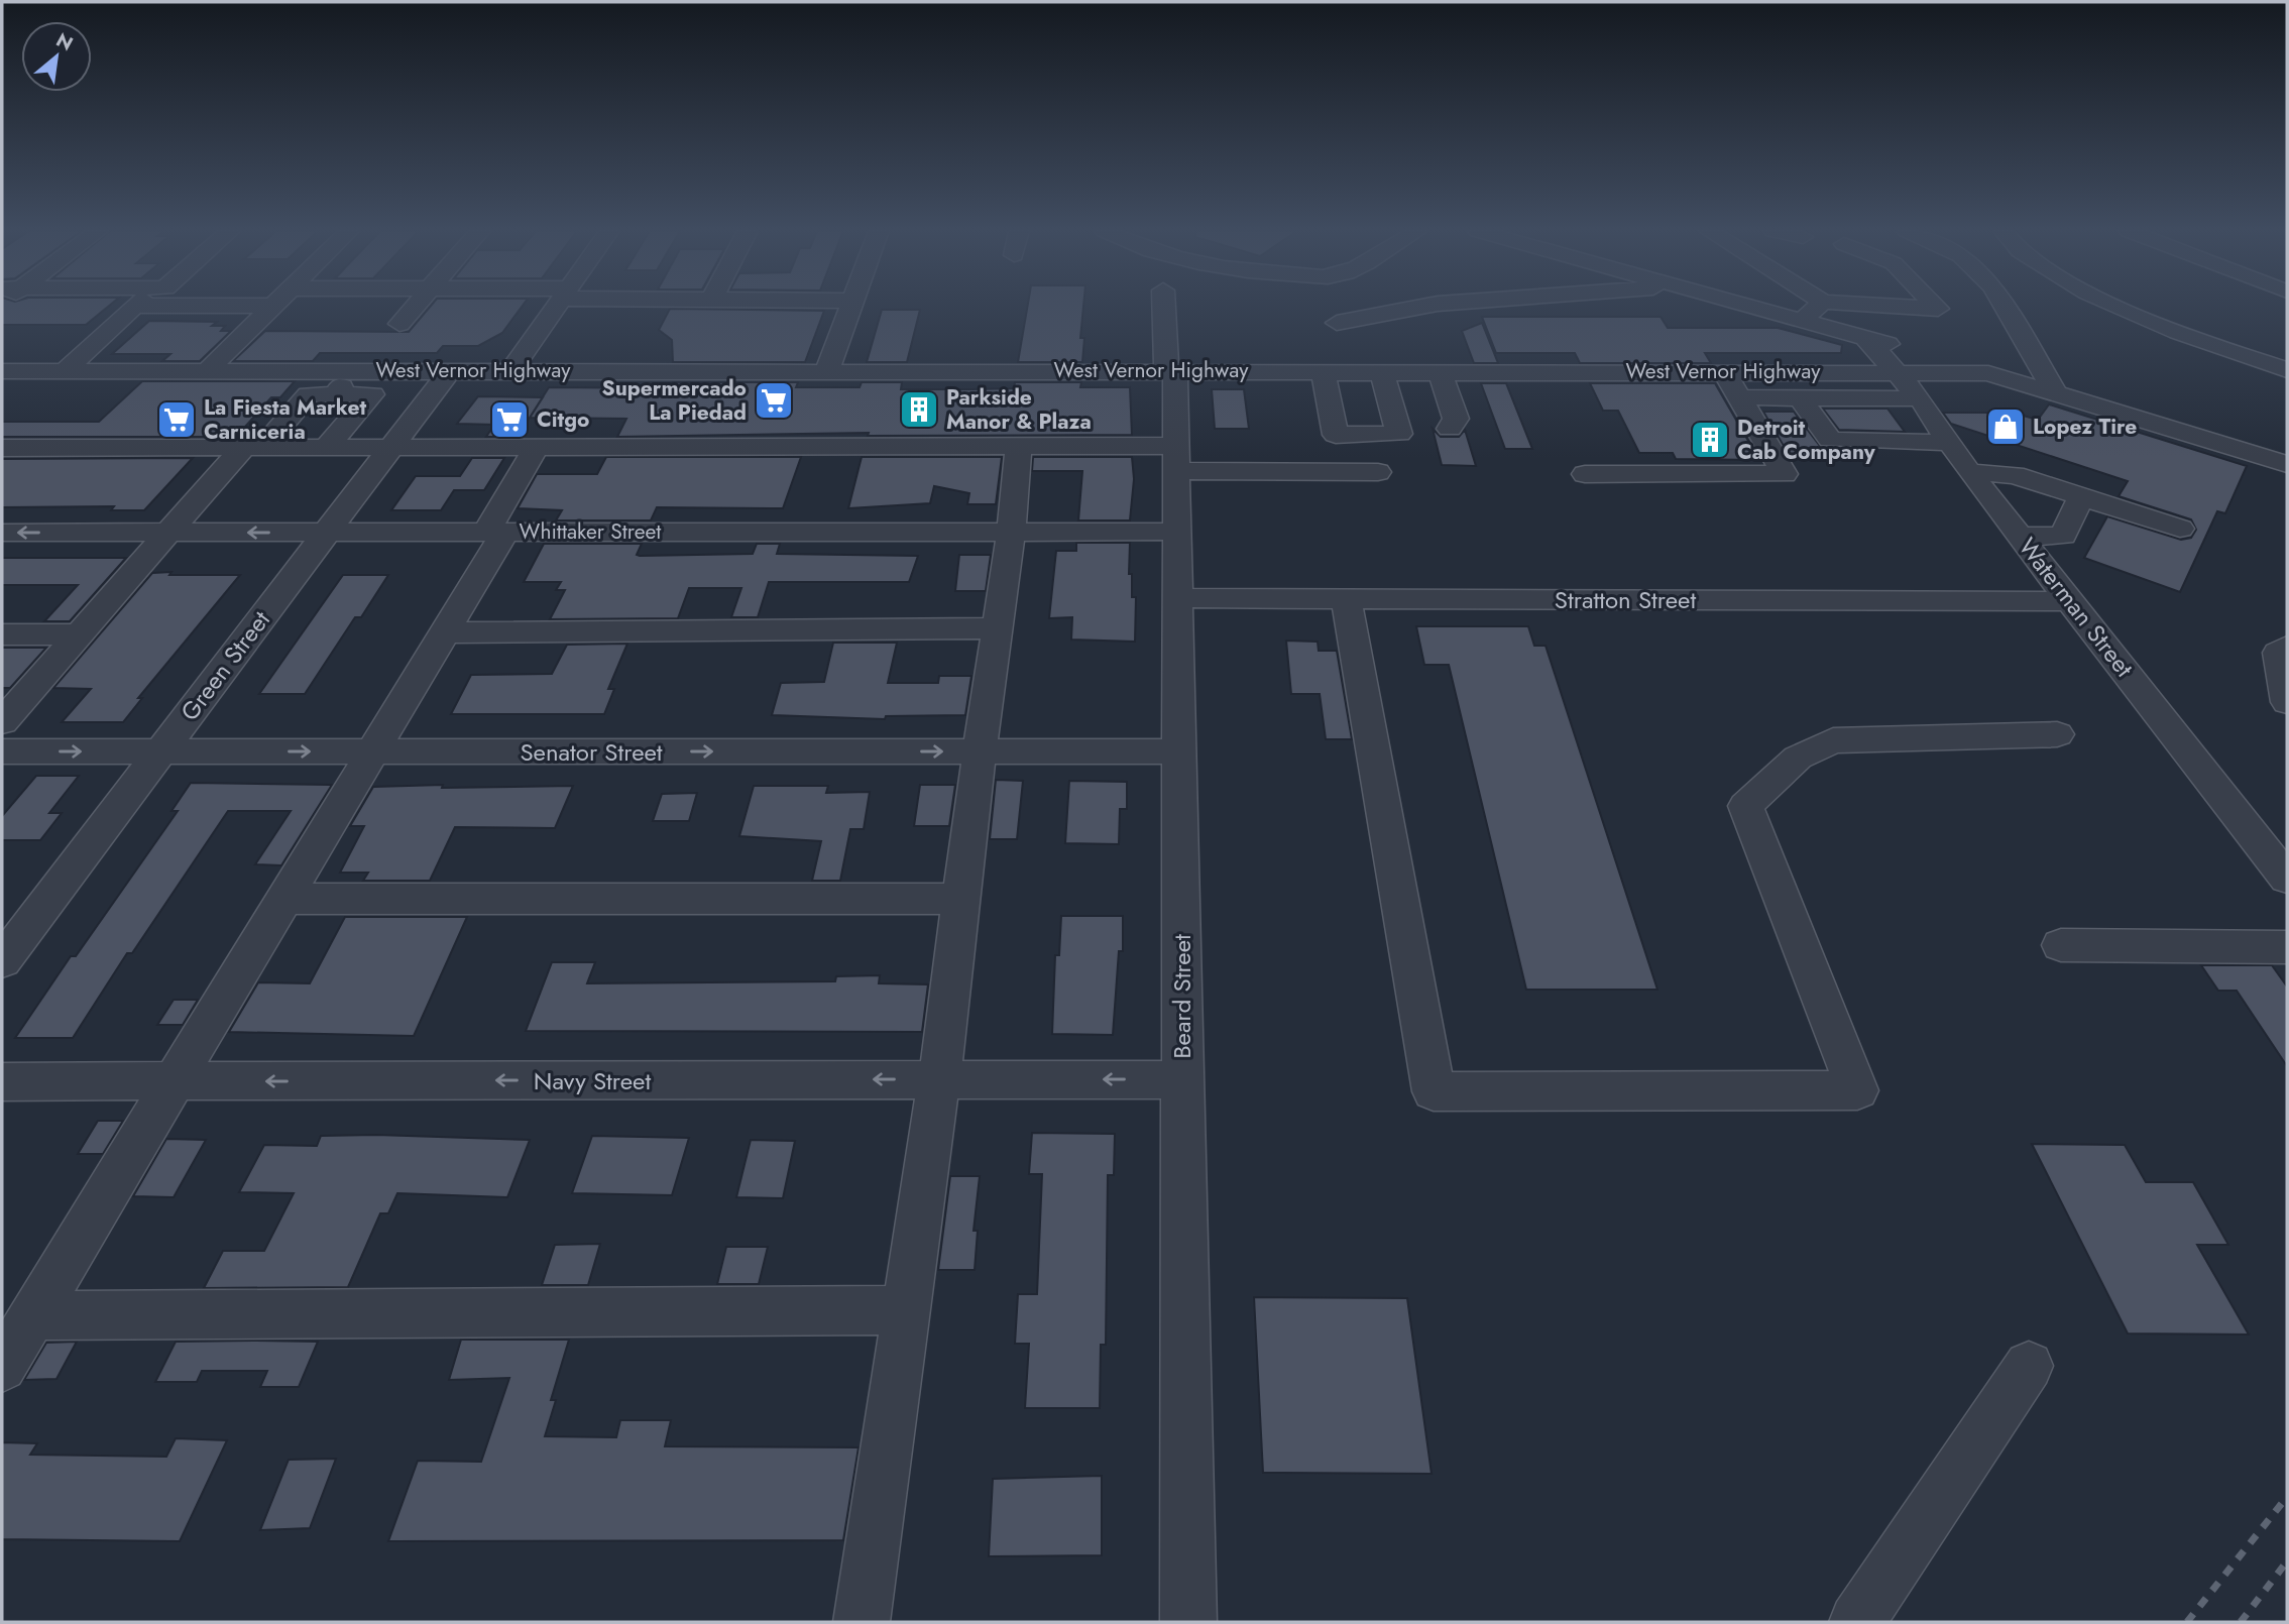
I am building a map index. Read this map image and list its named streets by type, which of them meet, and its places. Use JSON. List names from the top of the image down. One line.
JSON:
{"streets":{"street":["West Vernor Highway","Whittaker Street","Stratton Street","Waterman Street","Green Street","Senator Street","Beard Street","Navy Street"]},"crossings":[["West Vernor Highway","Waterman Street"],["West Vernor Highway","Green Street"],["West Vernor Highway","Beard Street"],["Whittaker Street","Green Street"],["Whittaker Street","Beard Street"],["Stratton Street","Waterman Street"],["Stratton Street","Beard Street"],["Green Street","Senator Street"],["Senator Street","Beard Street"],["Beard Street","Navy Street"]],"places":{"supermarket":["Supermercado La Piedad","La Fiesta Market Carniceria","Citgo"],"building":["Parkside Manor & Plaza","Detroit Cab Company"],"shop":["Lopez Tire"]},"north":"top right"}
